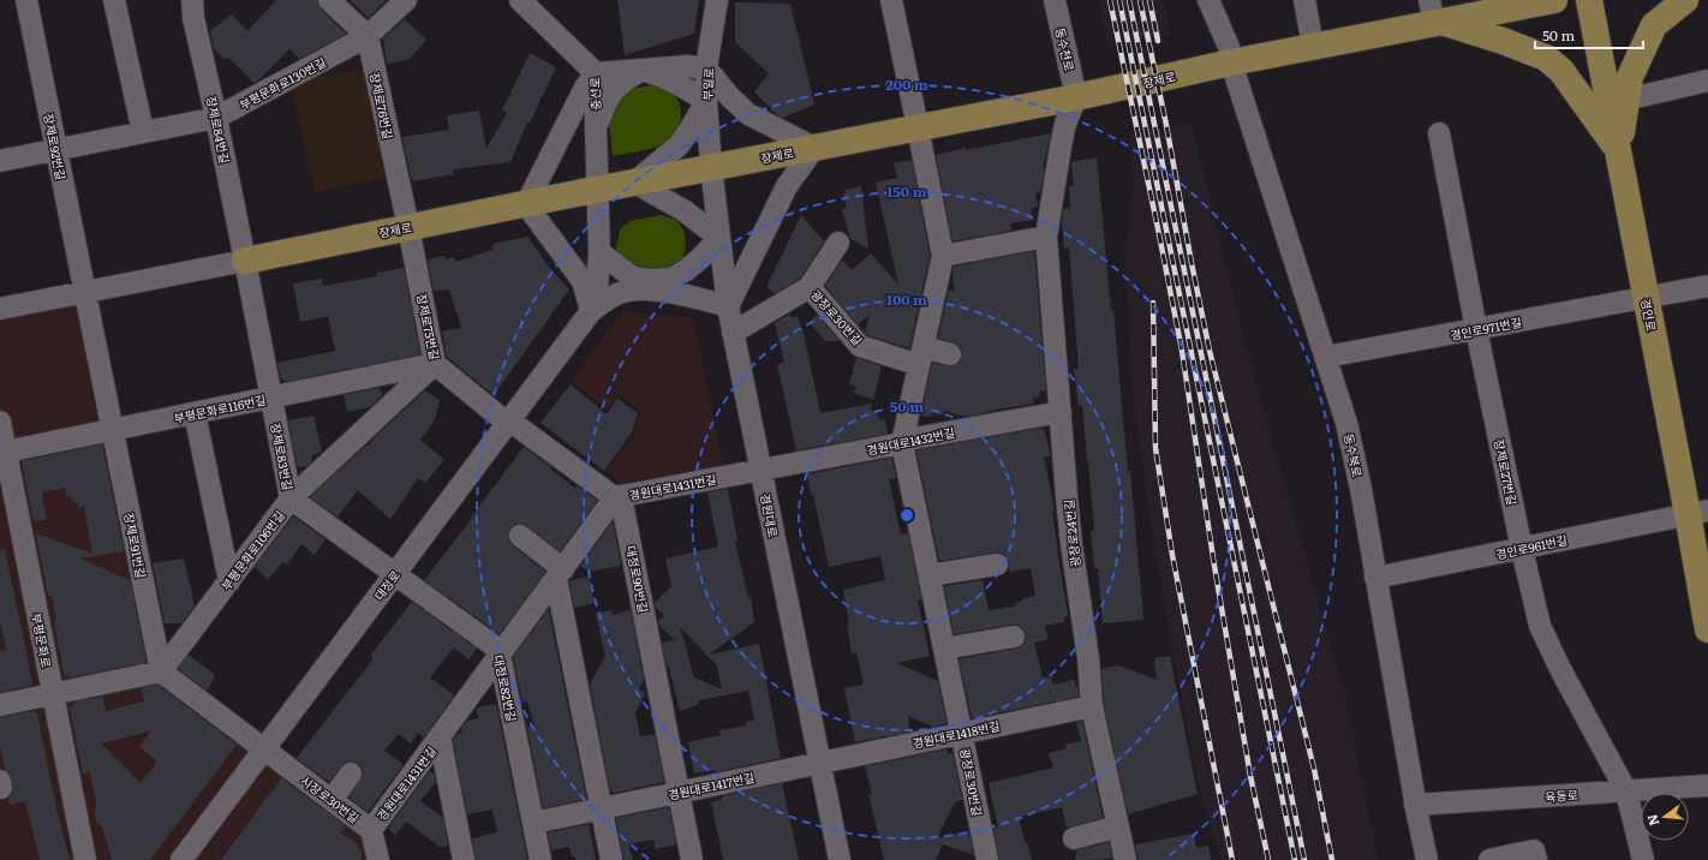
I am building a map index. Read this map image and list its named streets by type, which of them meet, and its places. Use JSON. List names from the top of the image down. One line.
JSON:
{"streets":{"main road":["장제로","경인로"],"street":["동수천로","부평문화로130번길","부일로","충선로","장제로76번길","장제로84번길","장제로92번길","광장로30번길","장제로75번길","경인로971번길","부평문화로116번길","경원대로1432번길","동수북로","장제로83번길","장제로27번길","경원대로1431번길","경원대로","광장로24번길","장제로91번길","경인로961번길","부평문화로106번길","대정로90번길","대정로","부평문화로","대정로82번길","경원대로1418번길","경원대로1417번길","육동로","시장로30번길"]},"crossings":[["동수천로","장제로"],["동수천로","광장로24번길"],["장제로","부일로"],["장제로","충선로"],["장제로","장제로76번길"],["장제로","장제로84번길"],["장제로","장제로92번길"],["장제로","광장로30번길"],["장제로","장제로75번길"],["장제로","동수북로"],["장제로","장제로83번길"],["장제로","경원대로"],["장제로","광장로24번길"],["장제로","장제로91번길"],["부평문화로130번길","장제로76번길"],["부평문화로130번길","장제로84번길"],["부평문화로130번길","장제로92번길"],["부일로","경원대로"],["충선로","대정로"],["장제로76번길","장제로75번길"],["장제로84번길","장제로83번길"],["장제로92번길","장제로91번길"],["경인로","경인로971번길"],["경인로","경인로961번길"],["광장로30번길","경원대로1432번길"],["광장로30번길","경원대로1418번길"],["장제로75번길","부평문화로116번길"],["장제로75번길","부평문화로106번길"],["장제로75번길","대정로90번길"],["장제로75번길","대정로"],["경인로971번길","동수북로"],["경인로971번길","장제로27번길"],["부평문화로116번길","장제로83번길"],["부평문화로116번길","장제로91번길"],["부평문화로116번길","부평문화로106번길"],["부평문화로116번길","부평문화로"],["경원대로1432번길","경원대로1431번길"],["경원대로1432번길","경원대로"],["경원대로1432번길","광장로24번길"],["동수북로","경인로961번길"],["동수북로","육동로"],["장제로83번길","부평문화로106번길"],["장제로83번길","대정로"],["장제로83번길","대정로82번길"],["장제로27번길","경인로961번길"],["장제로27번길","육동로"],["경원대로1431번길","경원대로"],["경원대로1431번길","대정로90번길"],["경원대로1431번길","대정로82번길"],["경원대로1431번길","시장로30번길"],["경원대로","경원대로1418번길"],["경원대로","경원대로1417번길"],["광장로24번길","경원대로1418번길"],["장제로91번길","부평문화로106번길"],["대정로90번길","대정로"],["대정로90번길","경원대로1417번길"],["대정로","대정로82번길"],["대정로","시장로30번길"],["대정로82번길","경원대로1417번길"],["경원대로1418번길","경원대로1417번길"]],"scale_bar":"50 m","north":"left","rings":["200 m","150 m","100 m","50 m"]}
